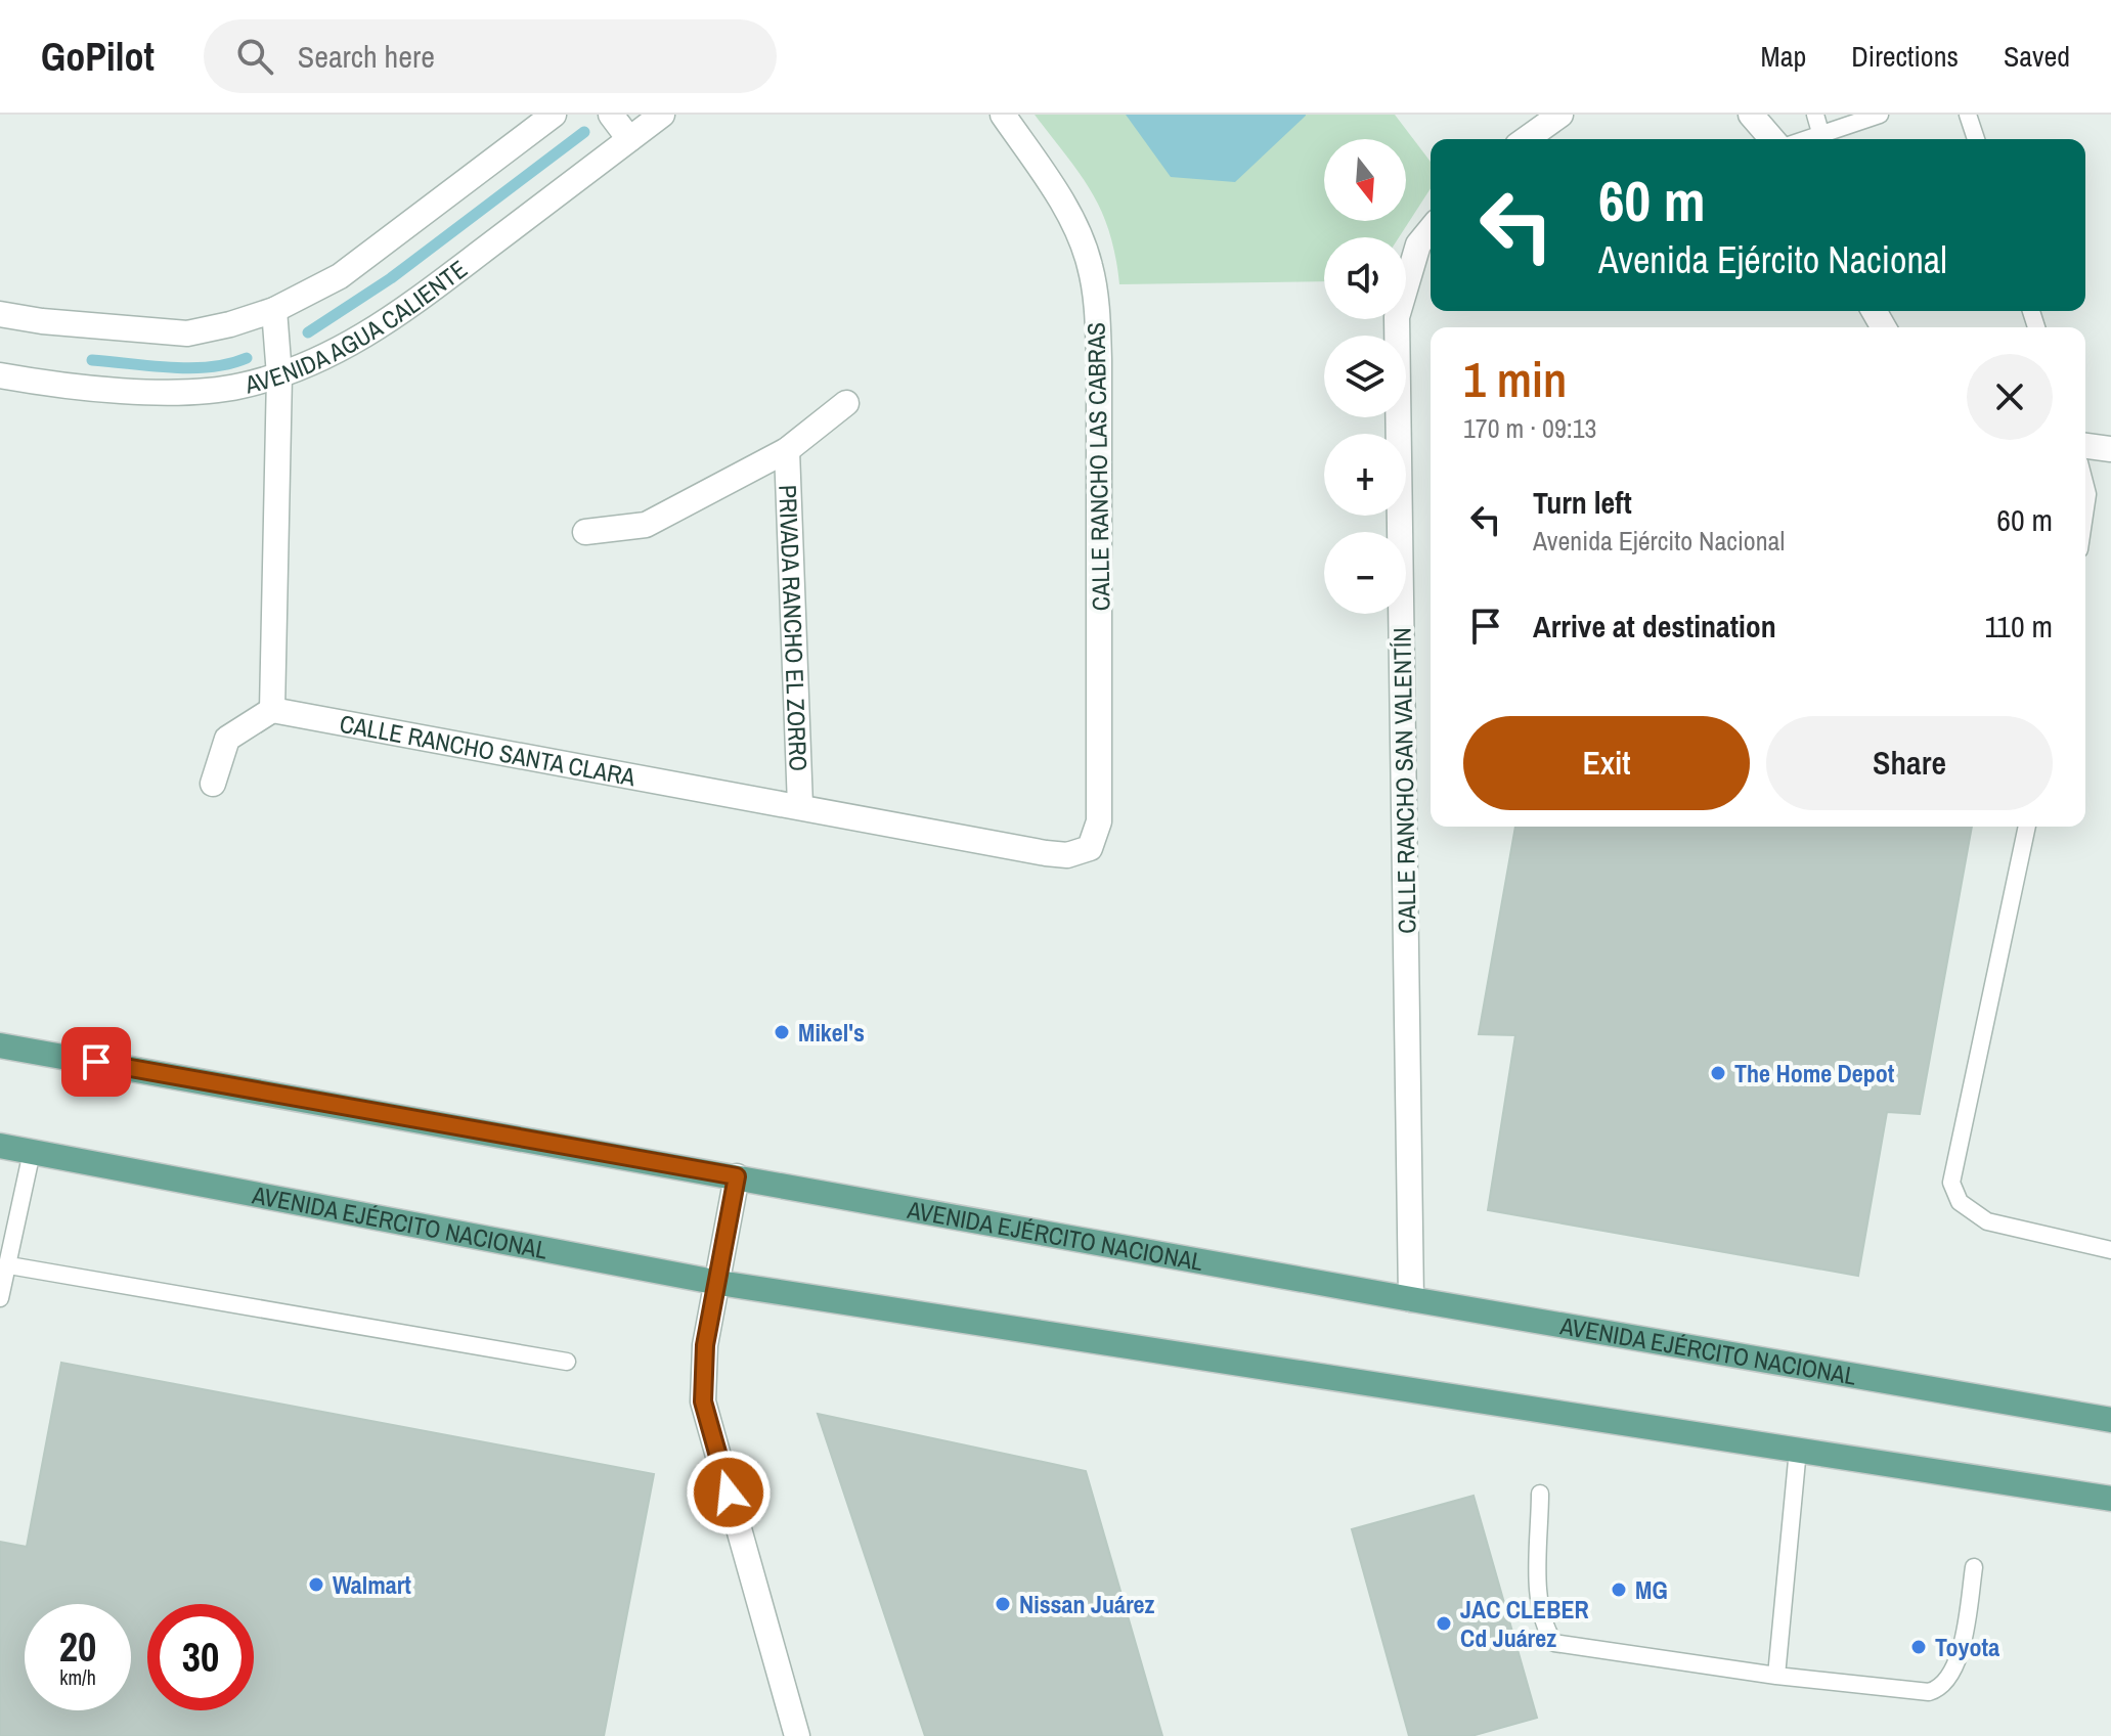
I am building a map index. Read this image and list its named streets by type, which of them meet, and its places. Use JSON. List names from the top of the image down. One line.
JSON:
{"streets":{"main road":["AVENIDA EJÉRCITO NACIONAL"],"street":["AVENIDA AGUA CALIENTE","CALLE RANCHO LAS CABRAS","PRIVADA RANCHO EL ZORRO","CALLE RANCHO SANTA CLARA","CALLE RANCHO SAN VALENTÍN"]},"crossings":[["CALLE RANCHO LAS CABRAS","CALLE RANCHO SANTA CLARA"],["PRIVADA RANCHO EL ZORRO","CALLE RANCHO SANTA CLARA"],["CALLE RANCHO SAN VALENTÍN","AVENIDA EJÉRCITO NACIONAL"]],"places":["Mikel's","The Home Depot","Walmart","MG","Nissan Juárez","JAC CLEBER Cd Juárez","Toyota"],"north":"bottom","page":{"header":"GoPilot","search":"Search here","nav":["Map","Directions","Saved"],"map_buttons":["+","−"],"turn":["60 m","Avenida Ejército Nacional"],"heading":["1 min","170 m · 09:13"],"list":[{"name":"Turn left","note":"Avenida Ejército Nacional","value":"60 m"},{"name":"Arrive at destination","value":"110 m"}],"buttons":["Exit","Share"],"speed":"20 km/h","limit":"30"}}
